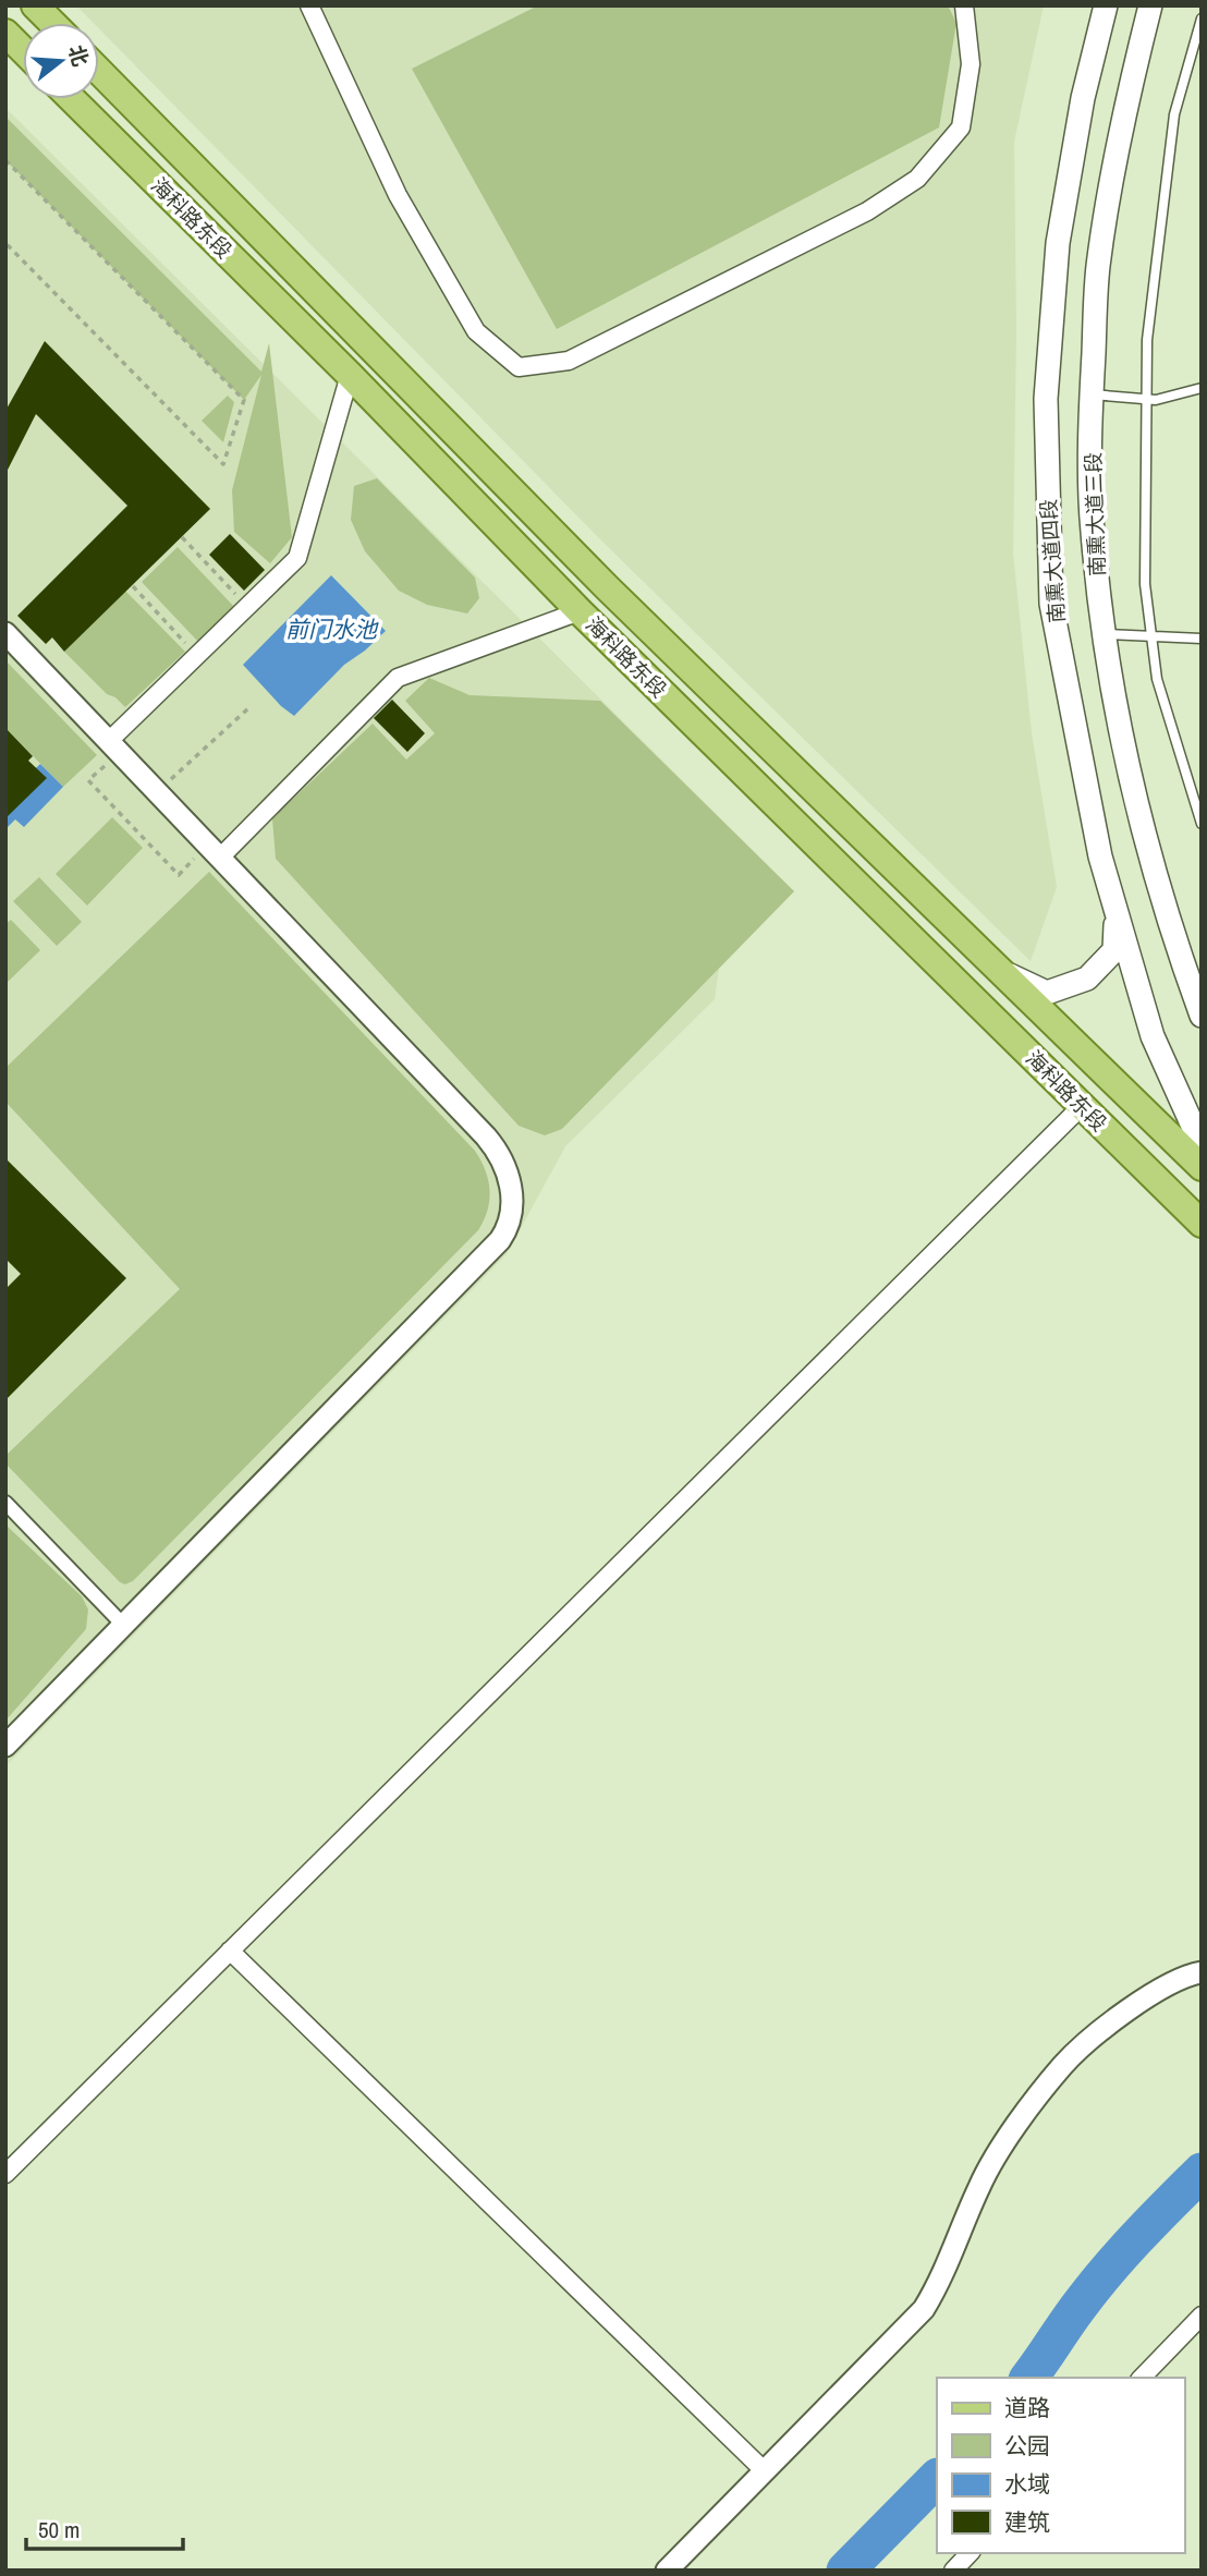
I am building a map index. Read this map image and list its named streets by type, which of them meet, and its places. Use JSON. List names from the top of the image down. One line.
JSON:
{"streets":{"main road":["海科路东段","南熏大道三段","南熏大道四段"]},"water":["前门水池"],"legend":["道路","公园","水域","建筑"],"scale_bar":"50 m","north":"right"}
